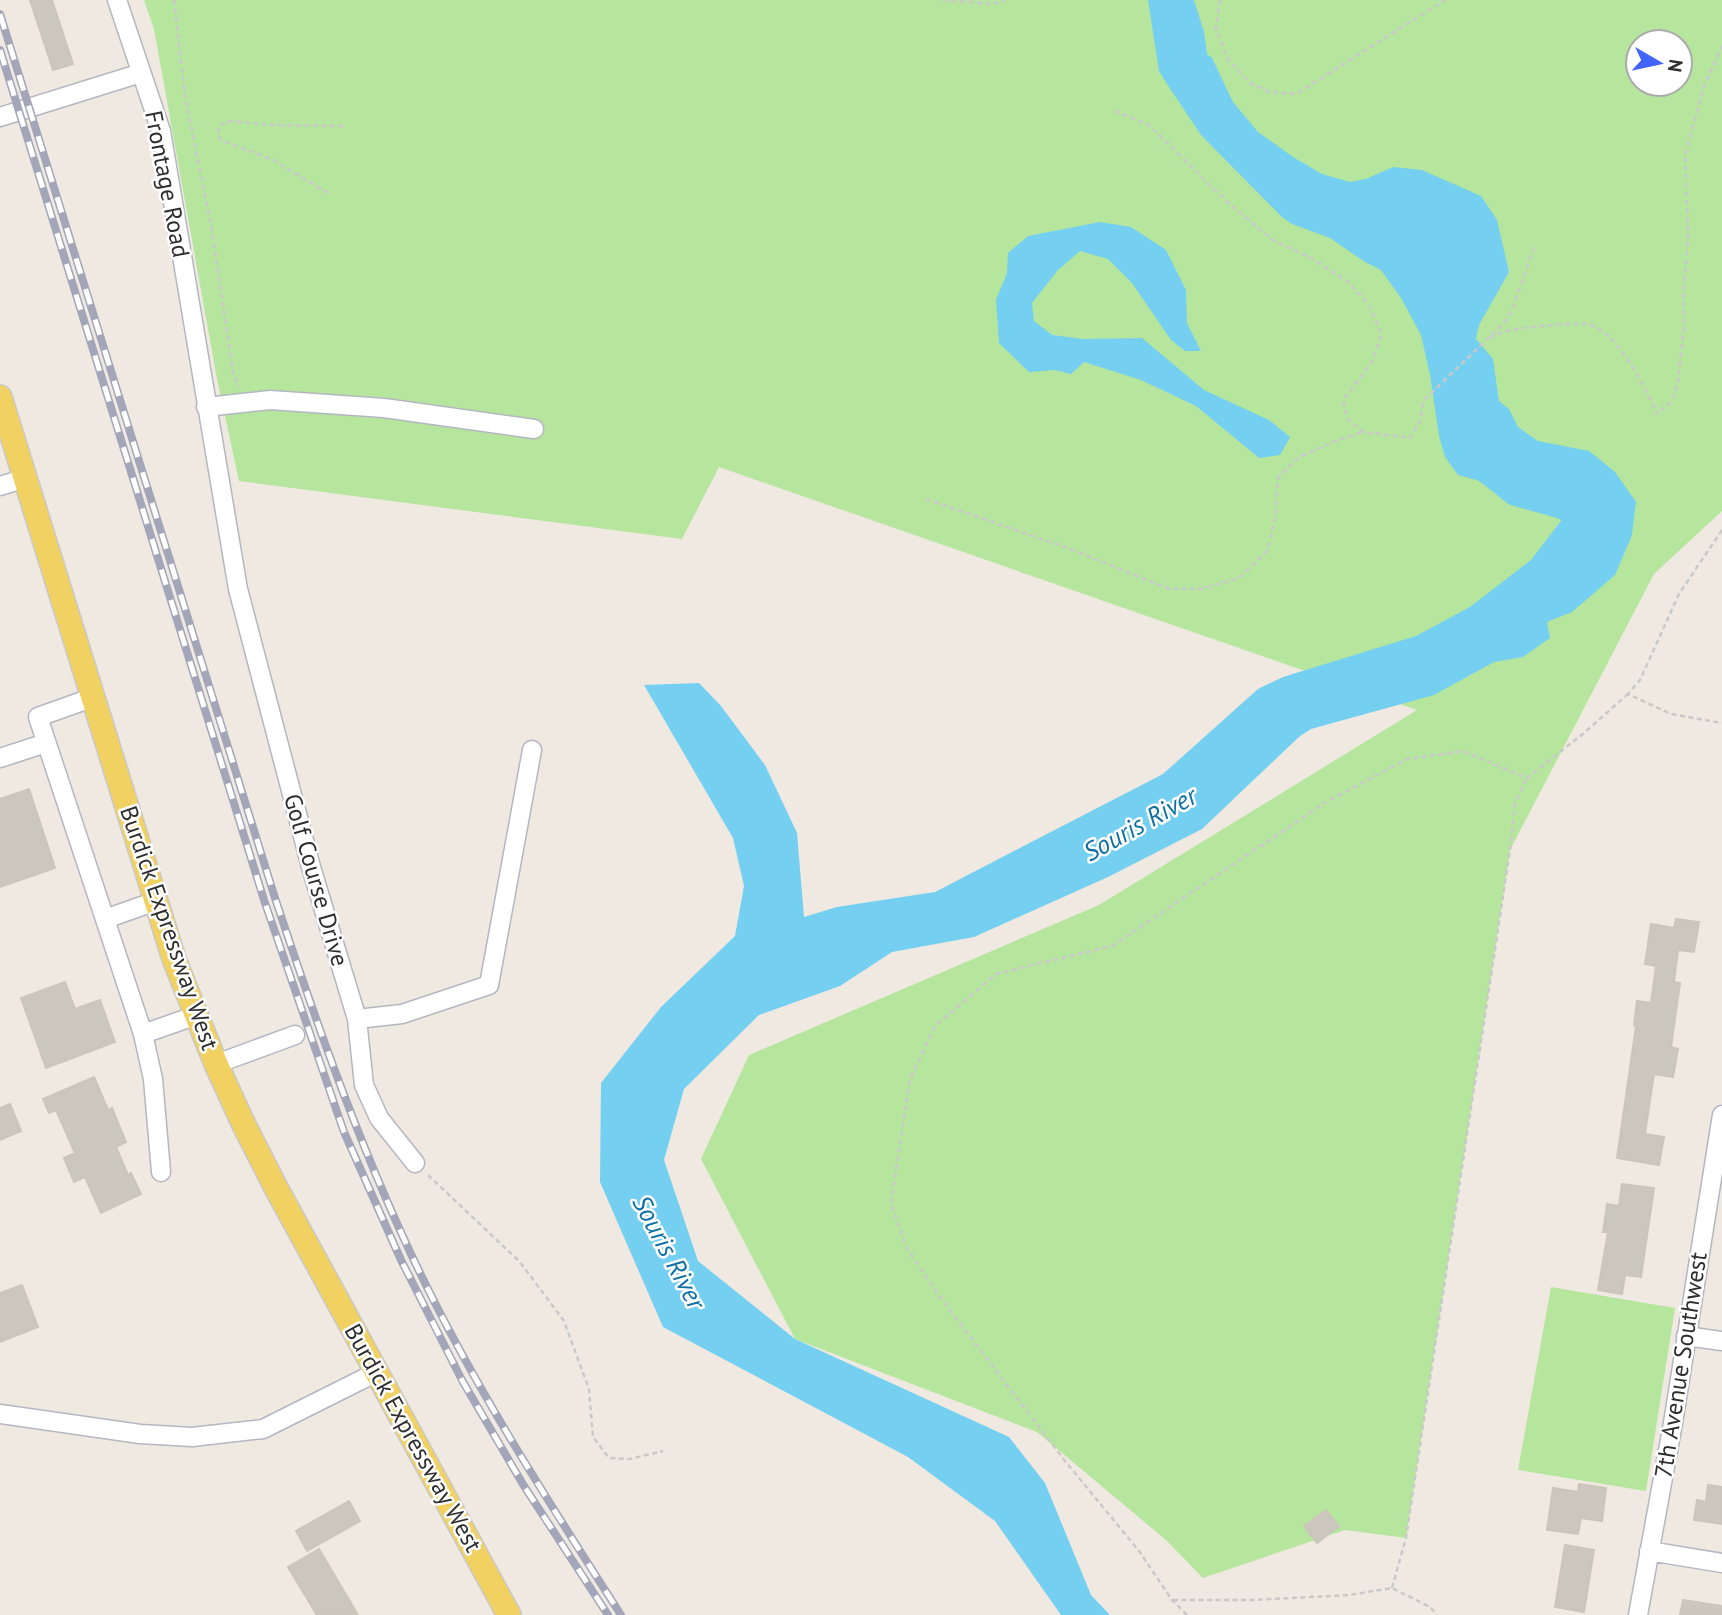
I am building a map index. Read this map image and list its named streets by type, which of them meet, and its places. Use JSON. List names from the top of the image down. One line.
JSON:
{"streets":{"main road":["Burdick Expressway West"],"street":["Frontage Road","Golf Course Drive","7th Avenue Southwest"]},"crossings":[["Frontage Road","Golf Course Drive"]],"water":["Souris River"],"north":"right"}
